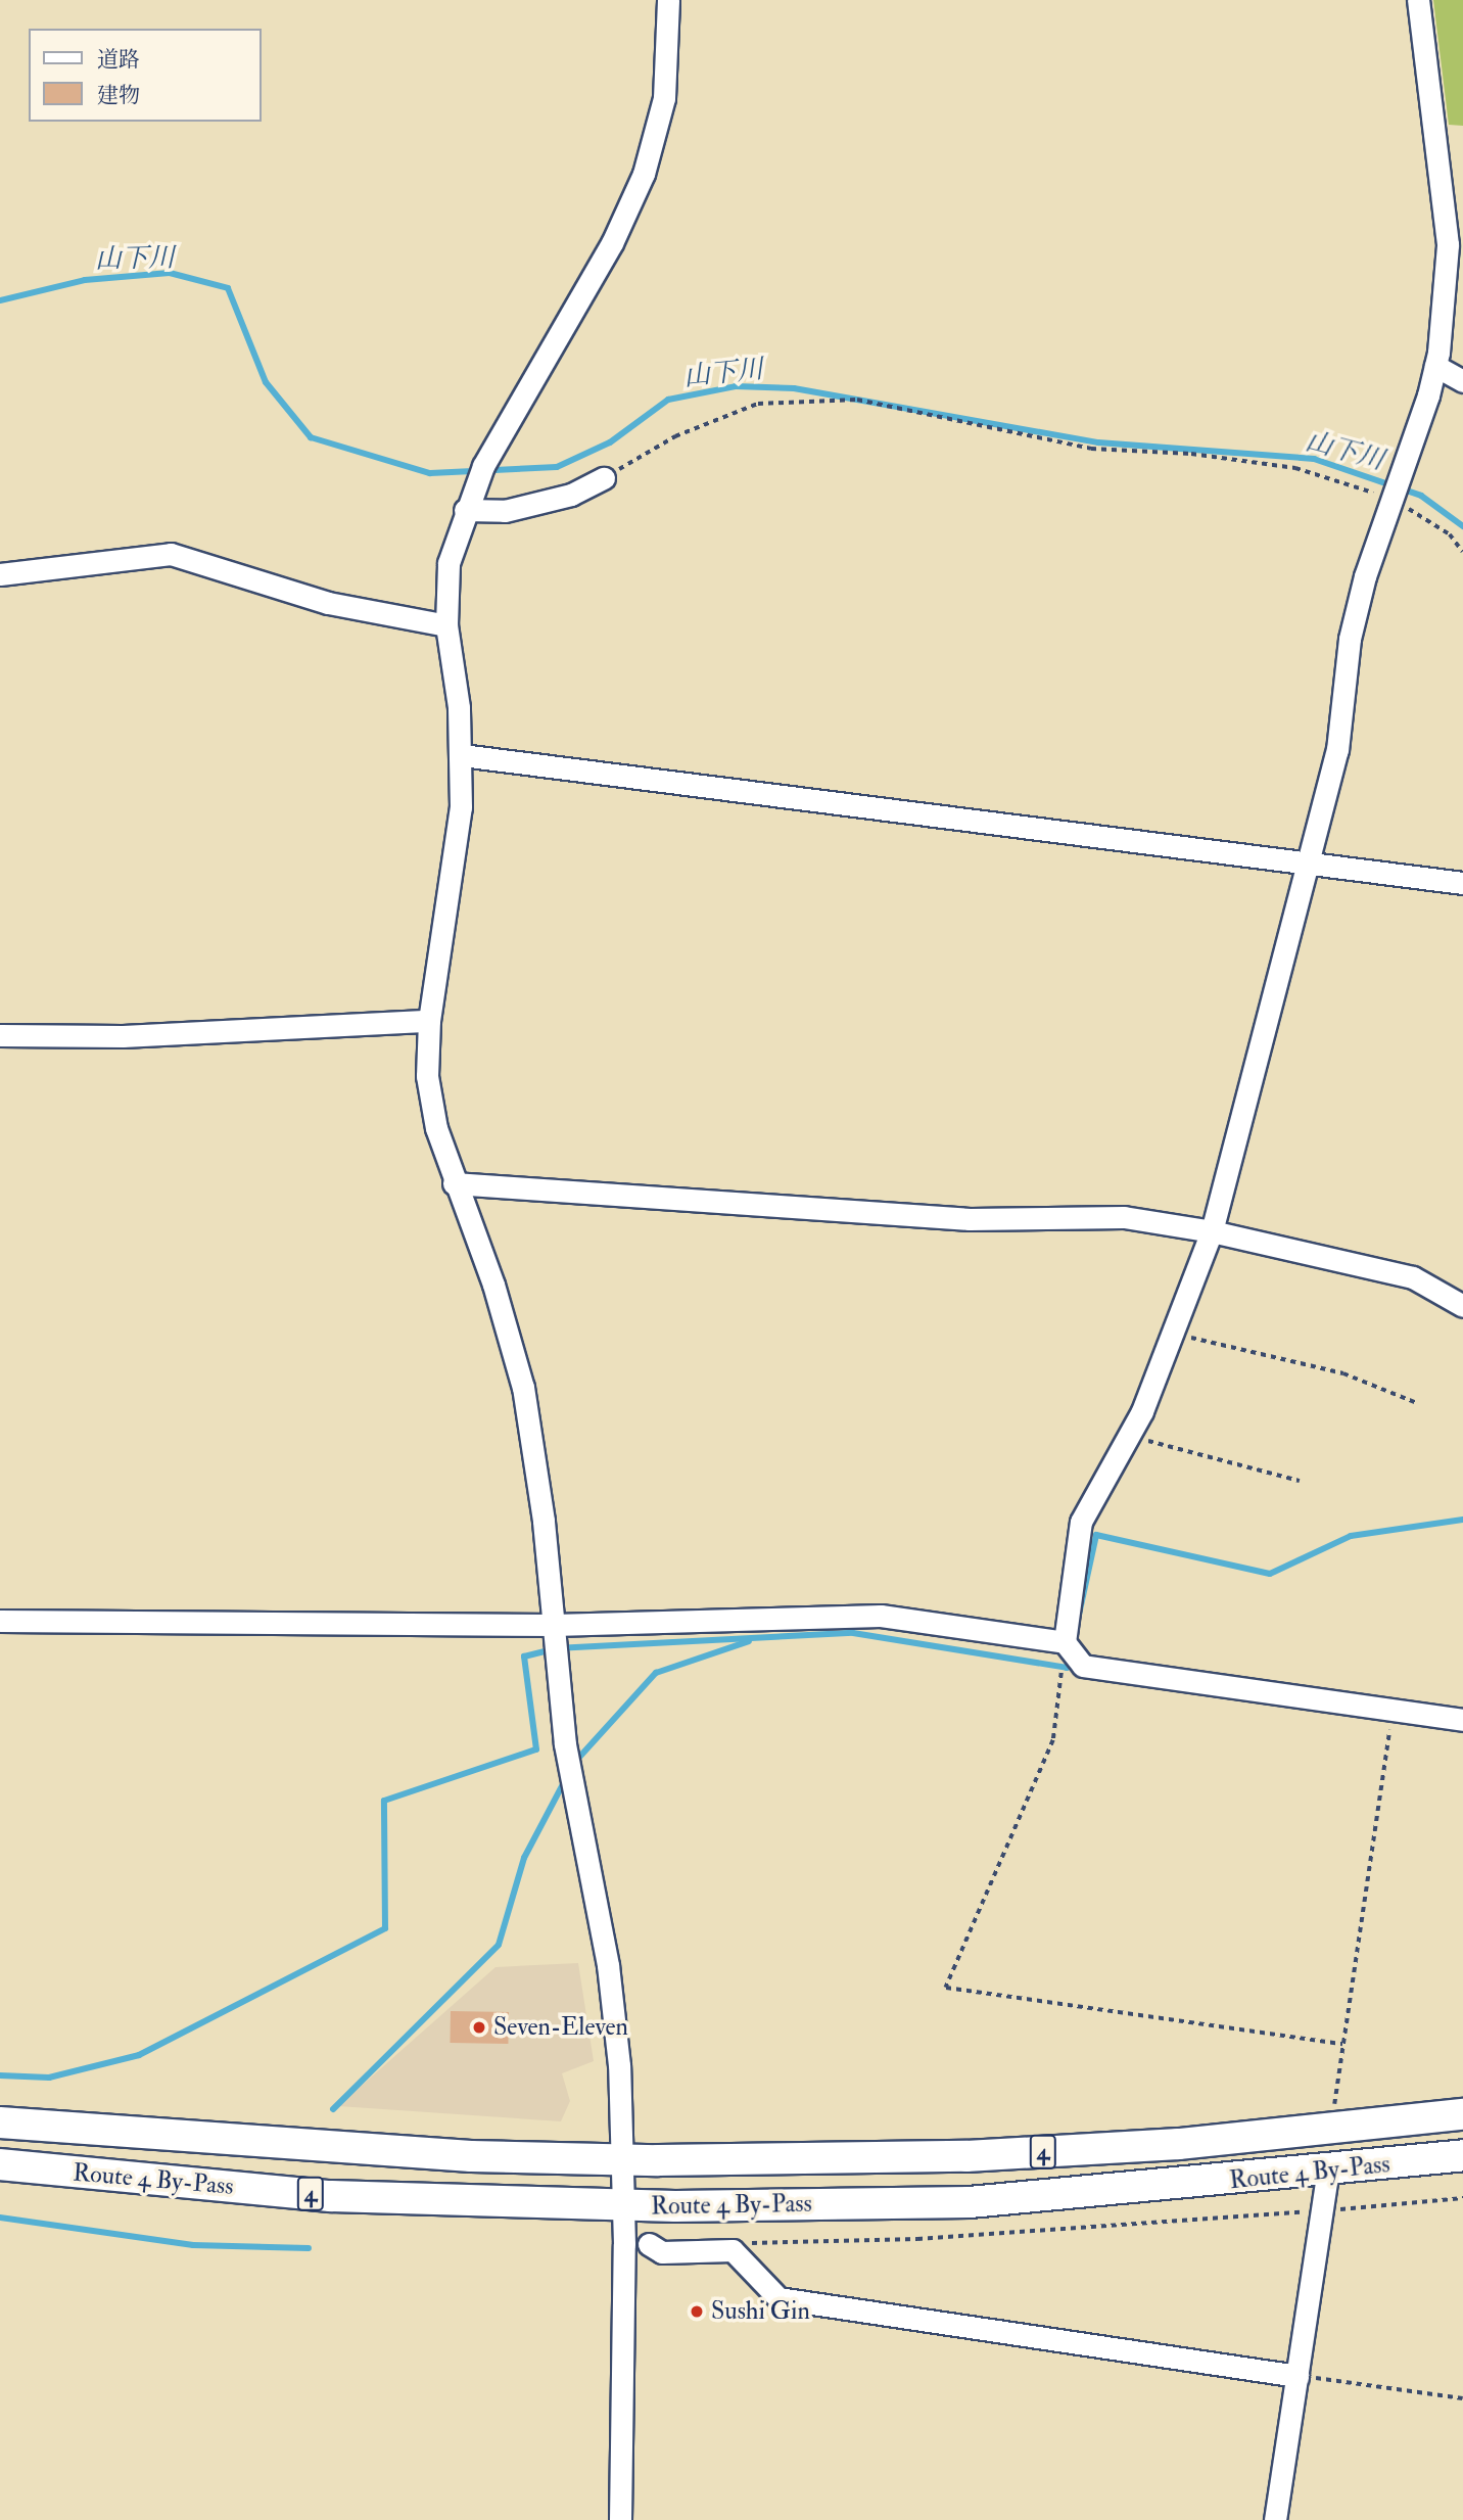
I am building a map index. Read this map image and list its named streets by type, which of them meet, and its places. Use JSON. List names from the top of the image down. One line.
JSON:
{"streets":{"highway":["4","Route 4 By-Pass"]},"water":["山下川"],"places":["Seven-Eleven","Sushi Gin"],"legend":["道路","建物"]}
